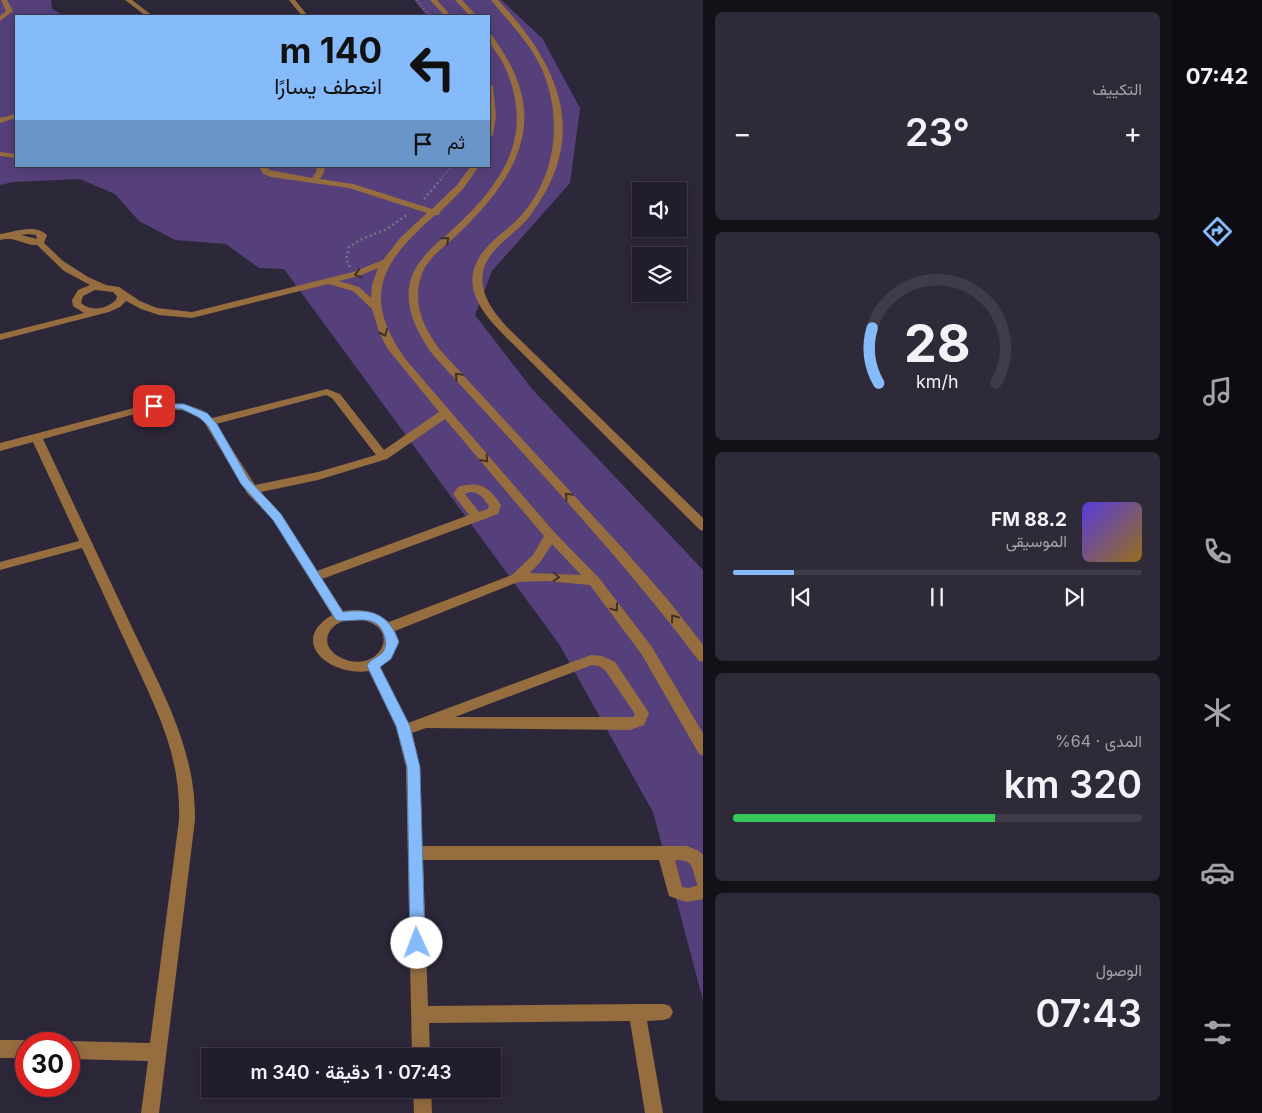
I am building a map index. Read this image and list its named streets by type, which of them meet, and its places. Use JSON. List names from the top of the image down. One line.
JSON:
{"page":{"tabs":"07:42","tile":["التكييف",["المدى · 64%","320 km"],["الوصول","07:43"]],"turn":["140 m","انعطف يسارًا"],"heat":["−","23°","+"],"then":"ثم","song":["88.2 FM","الموسيقى"],"limit":"30","trip":"07:43 · 1 دقيقة · 340 m","gauge":["28","km/h"]}}
